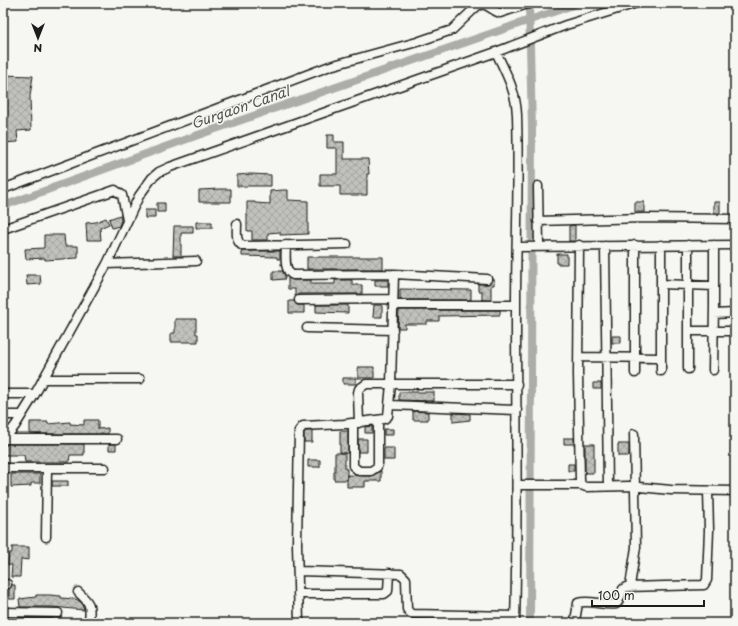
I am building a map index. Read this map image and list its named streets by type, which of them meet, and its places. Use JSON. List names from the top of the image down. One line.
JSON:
{"water":["Gurgaon Canal"],"scale_bar":"100 m","north":"bottom"}
